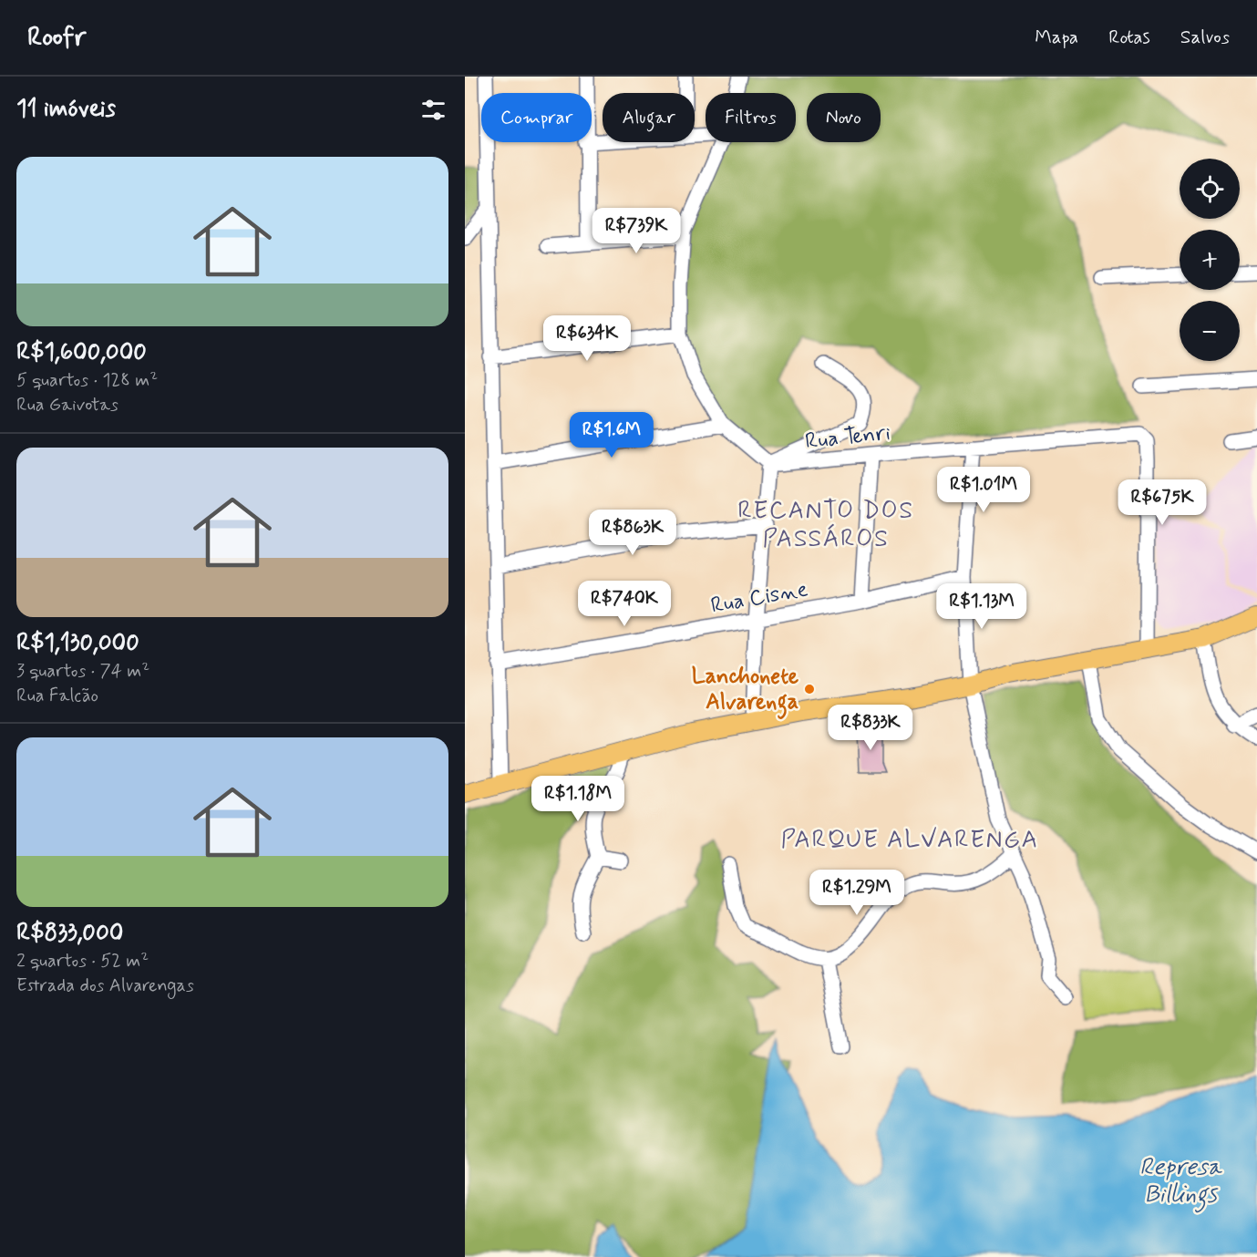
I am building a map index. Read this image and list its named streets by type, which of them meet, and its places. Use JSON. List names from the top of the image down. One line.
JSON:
{"streets":{"street":["Rua Tenri","Rua Cisne"]},"districts":["RECANTO DOS PASSÁROS","PARQUE ALVARENGA"],"water":["Represa Billings"],"places":["Lanchonete Alvarenga"],"page":{"header":"Roofr","nav":["Mapa","Rotas","Salvos"],"heading":"11 imóveis","chip":["Comprar","Alugar","Filtros","Novo"],"list":[{"name":"R$1,600,000","note":"5 quartos · 128 m² · Rua Gaivotas"},{"name":"R$1,130,000","note":"3 quartos · 74 m² · Rua Falcão"},{"name":"R$833,000","note":"2 quartos · 52 m² · Estrada dos Alvarengas"}],"map_buttons":["+","−"],"price":["R$739K","R$634K","R$1.6M","R$1.01M","R$675K","R$863K","R$740K","R$1.13M","R$833K","R$1.18M","R$1.29M"]}}
